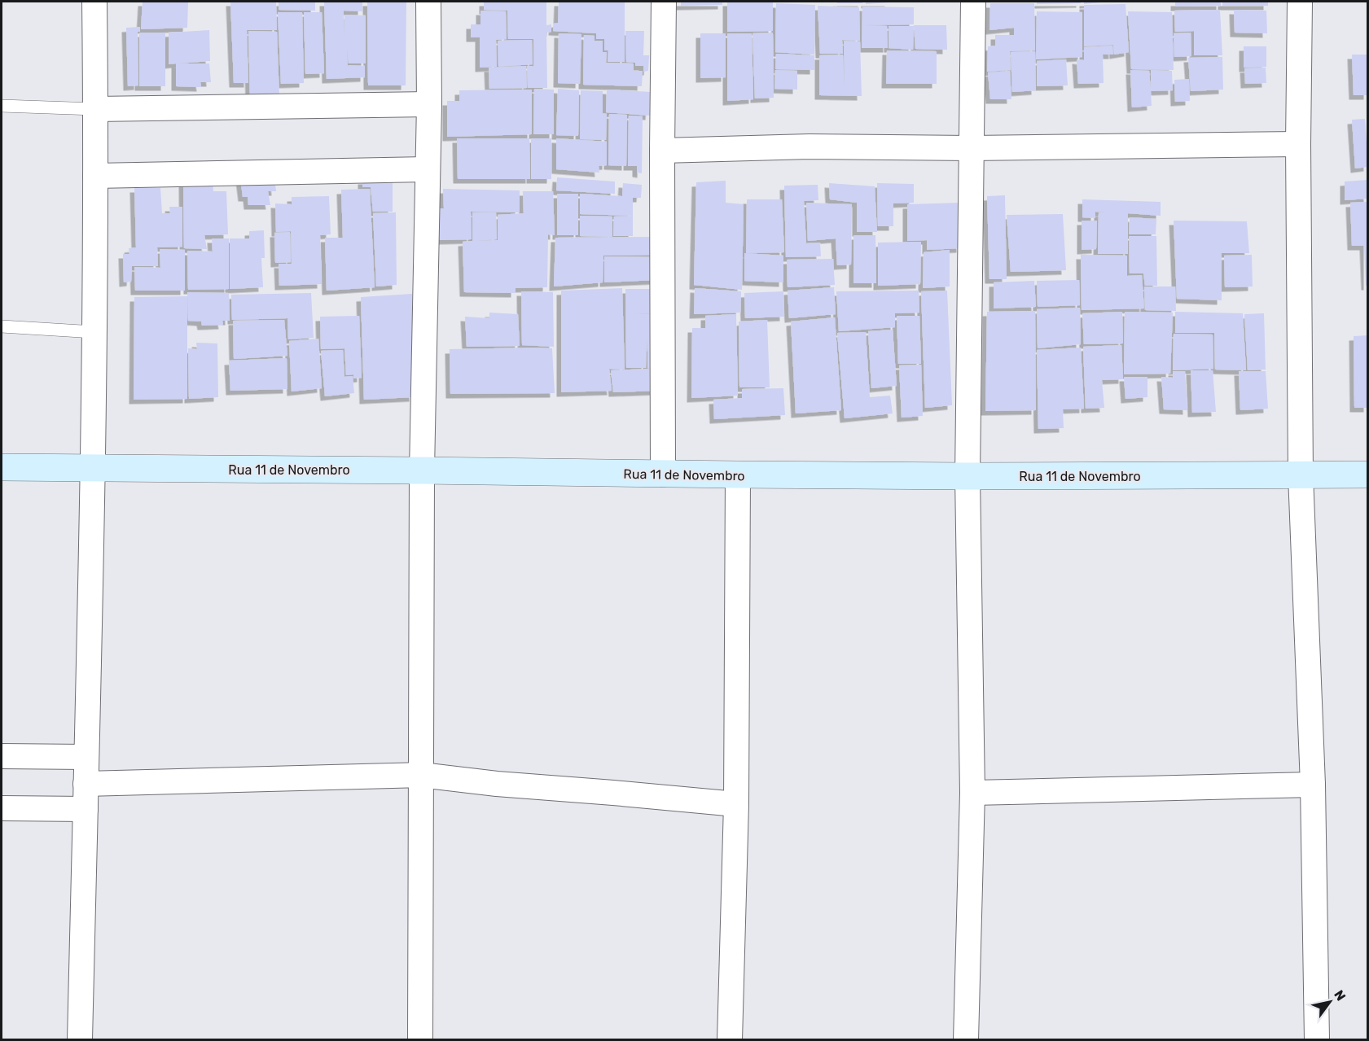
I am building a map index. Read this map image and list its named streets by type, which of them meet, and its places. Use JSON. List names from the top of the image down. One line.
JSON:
{"streets":{"main road":["Rua 11 de Novembro"]},"north":"top right"}
